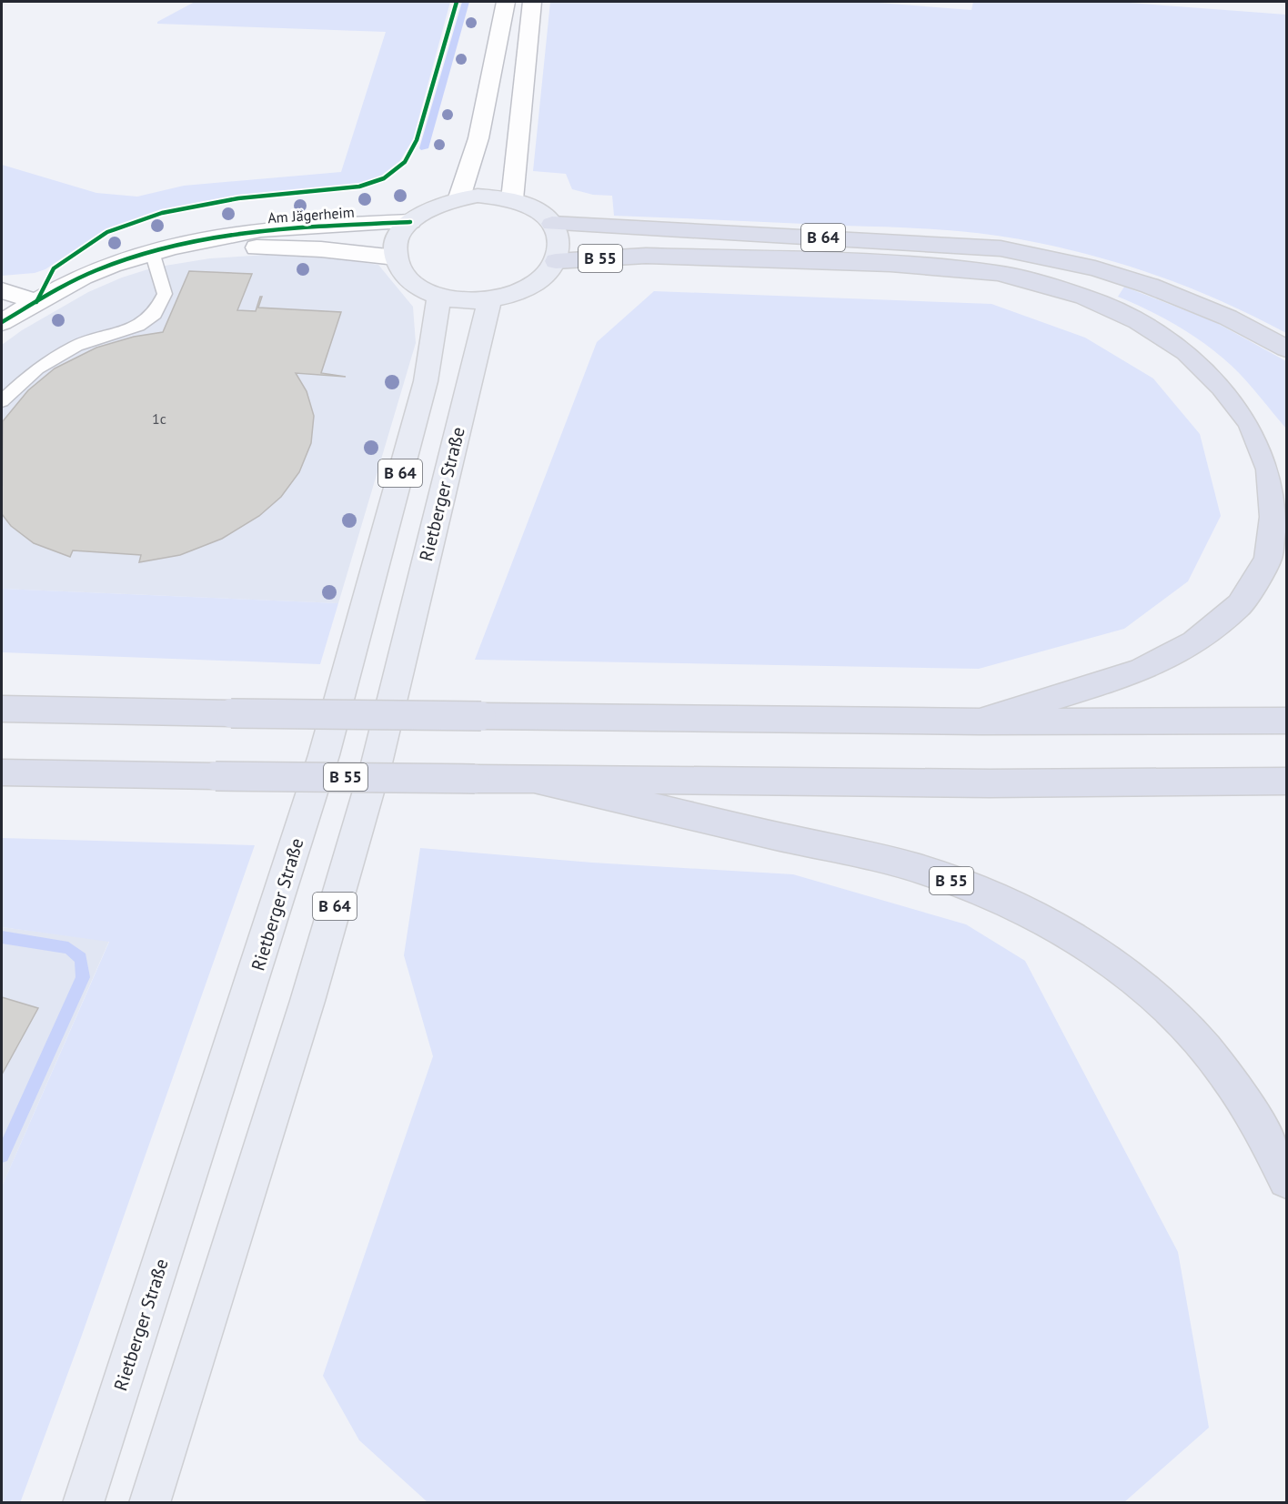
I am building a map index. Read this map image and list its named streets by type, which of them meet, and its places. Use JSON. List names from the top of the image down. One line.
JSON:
{"streets":{"highway":["B 64","B 55"],"main road":["Rietberger Straße"],"street":["Am Jägerheim"]},"crossings":[["Am Jägerheim","B 64"],["Am Jägerheim","B 55"],["Am Jägerheim","Rietberger Straße"],["B 64","B 55"],["B 64","Rietberger Straße"],["B 55","Rietberger Straße"]],"house_numbers":["1c"]}
